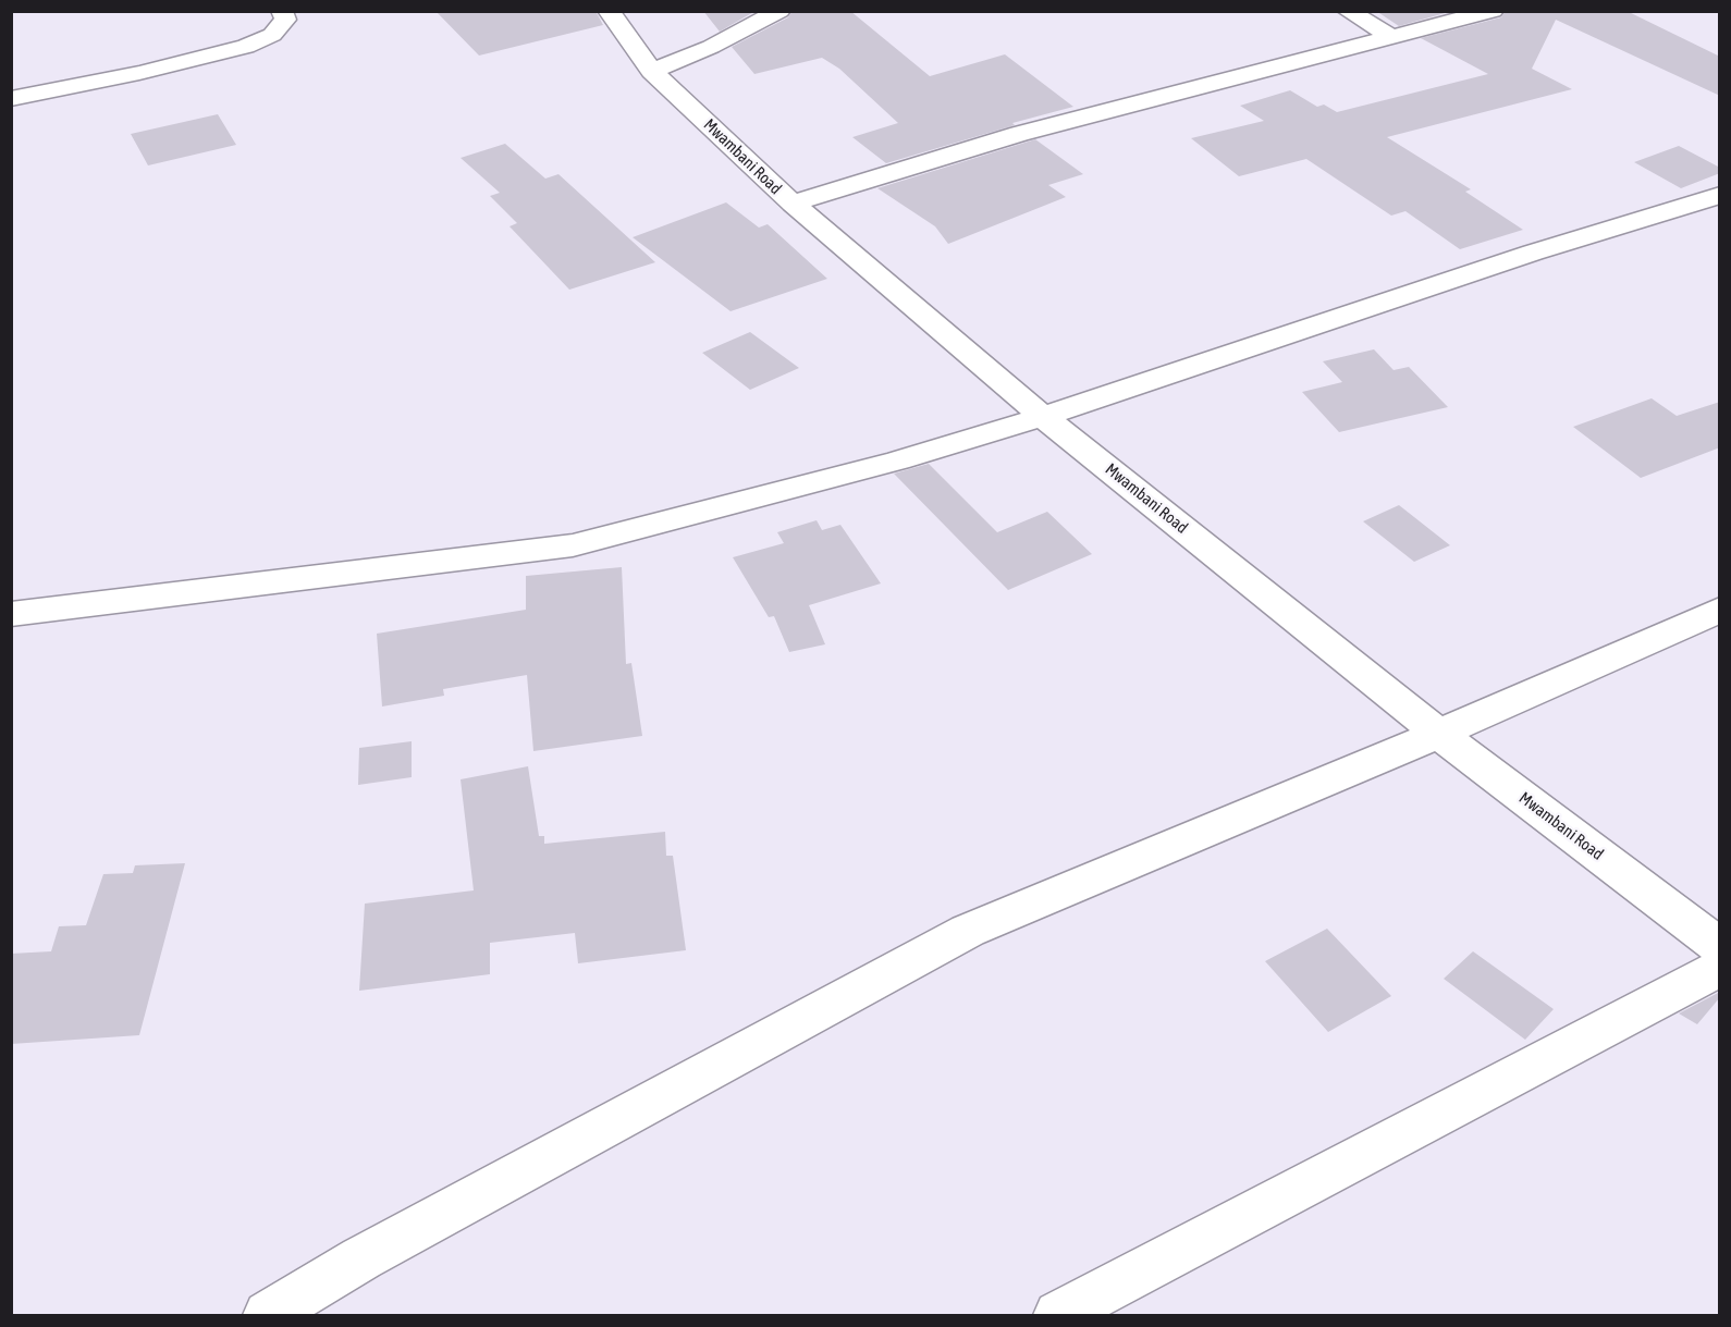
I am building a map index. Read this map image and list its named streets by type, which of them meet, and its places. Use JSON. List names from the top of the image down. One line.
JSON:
{"streets":{"street":["Mwambani Road"]}}
